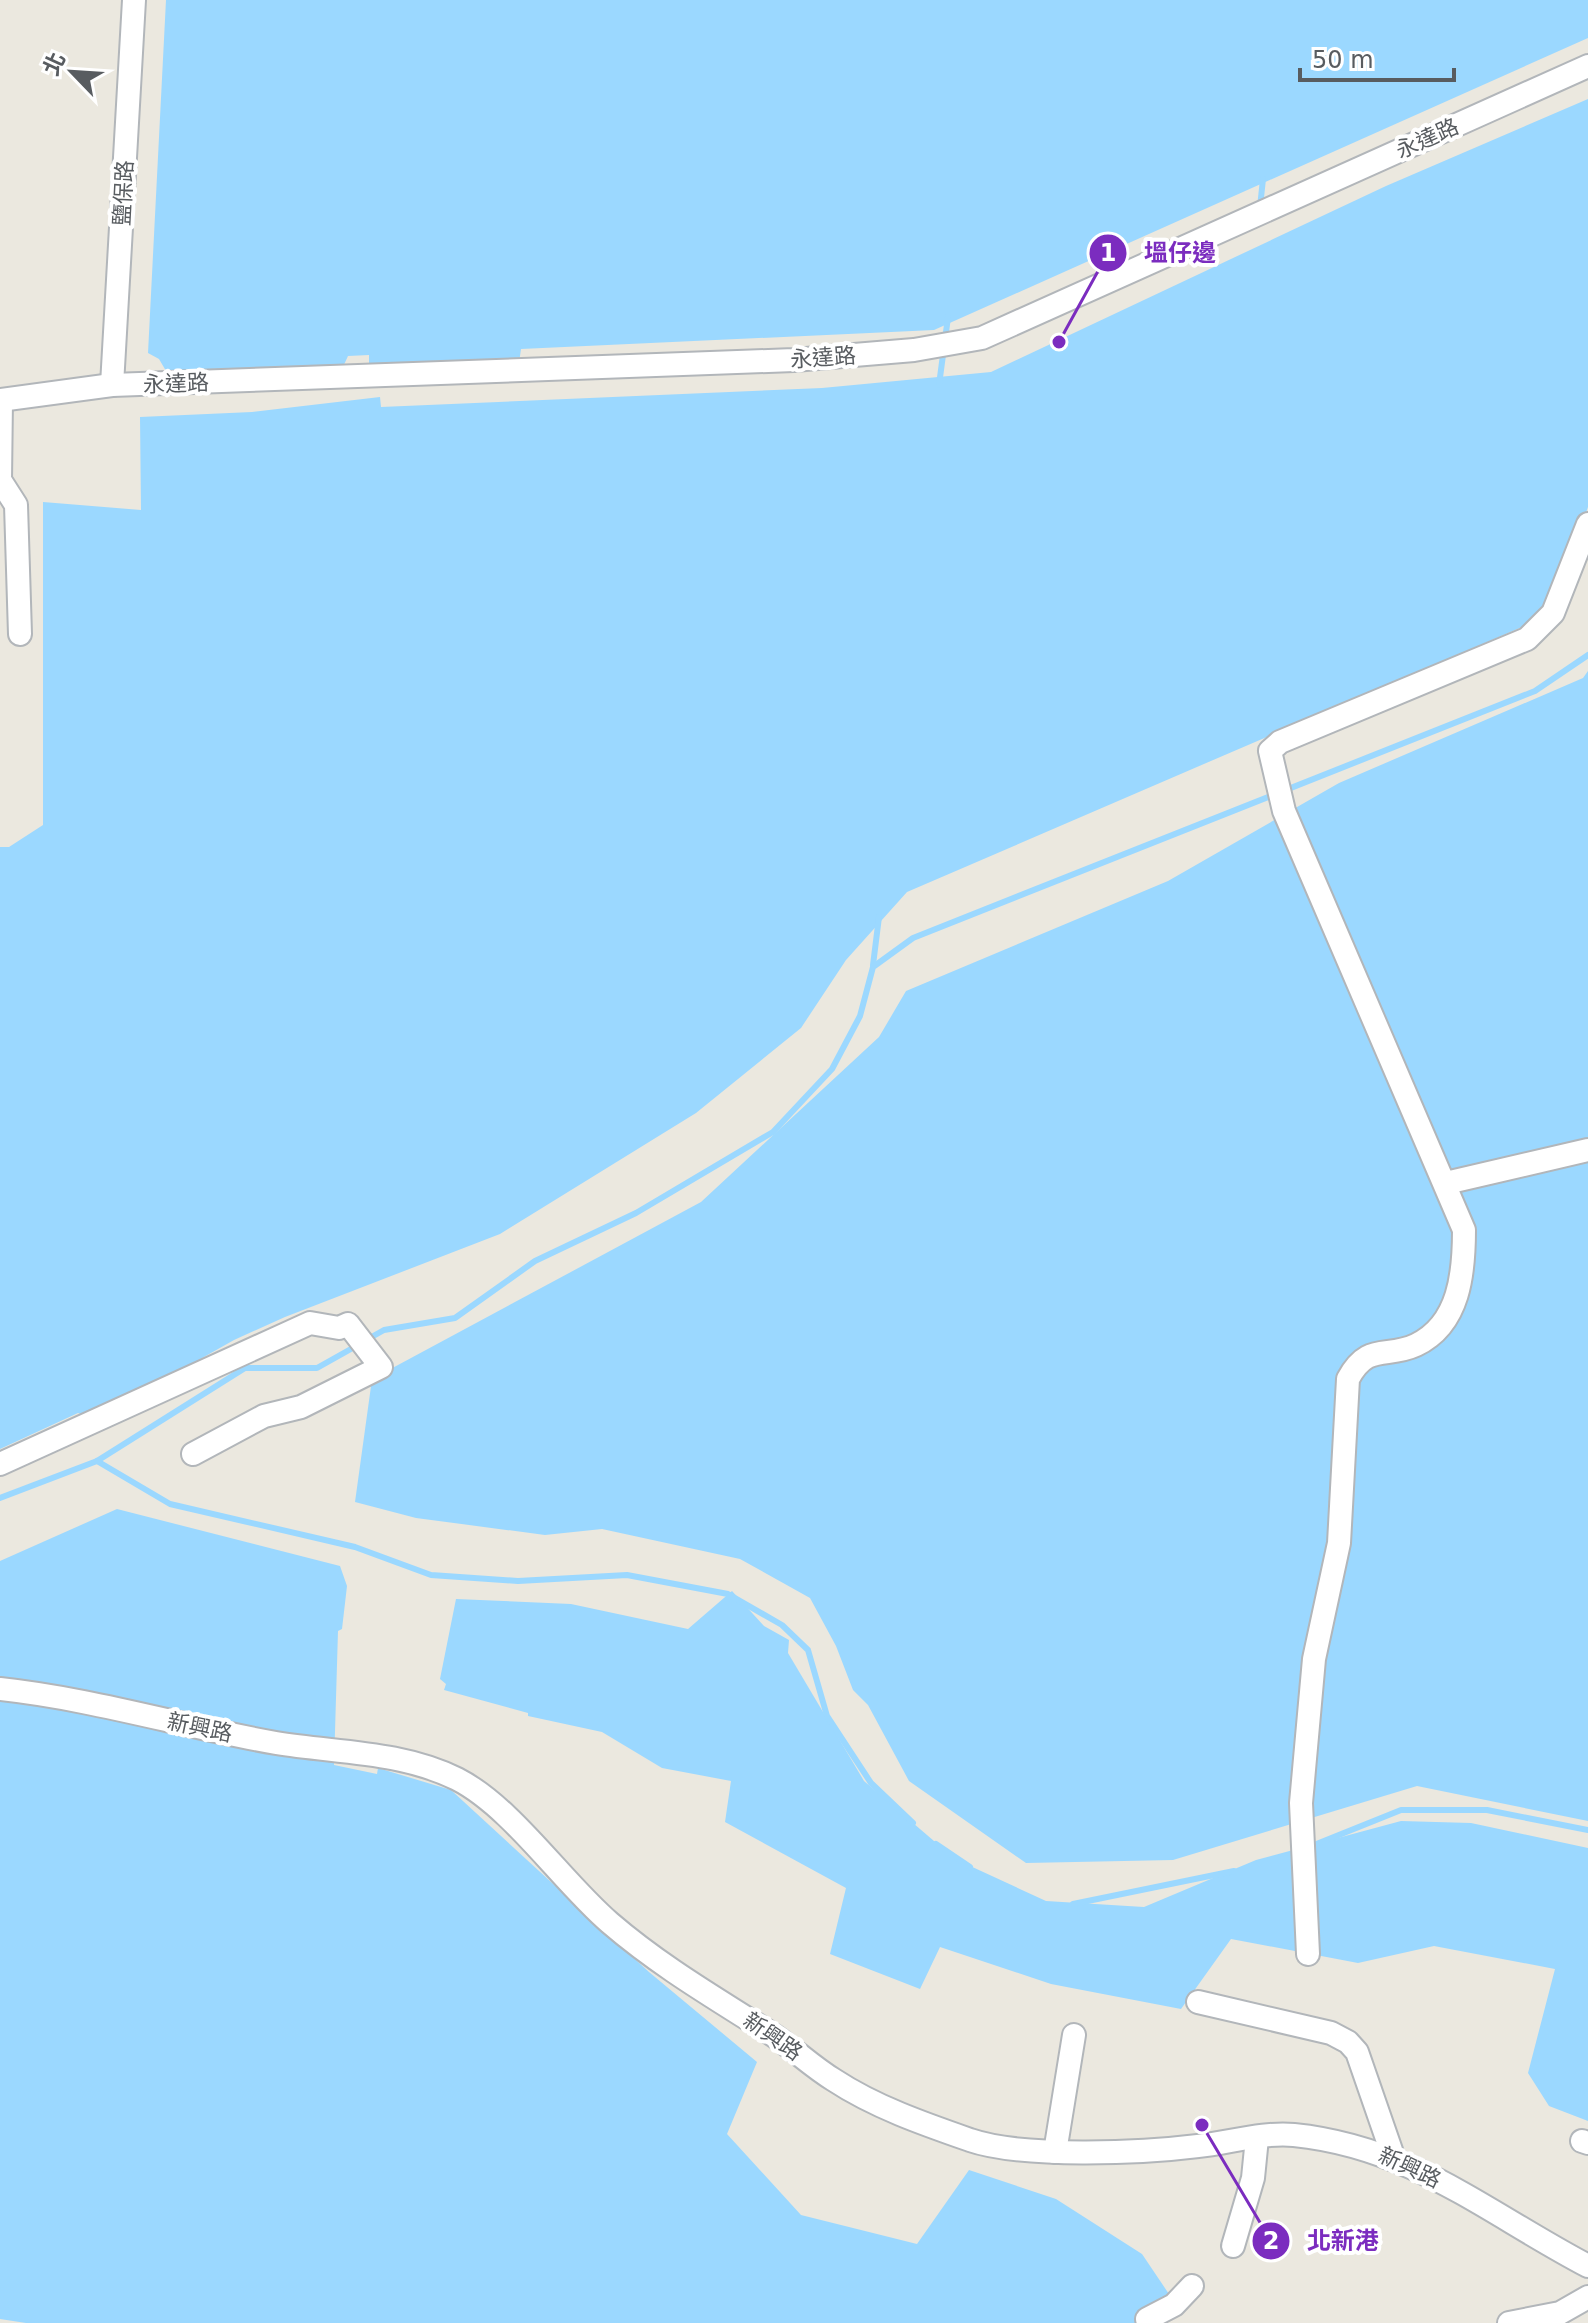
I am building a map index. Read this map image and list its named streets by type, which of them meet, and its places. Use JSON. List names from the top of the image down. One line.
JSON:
{"streets":{"street":["永達路","鹽保路","新興路"]},"crossings":[["永達路","鹽保路"]],"places":["塭仔邊","北新港"],"scale_bar":"50 m","north":"top left"}
